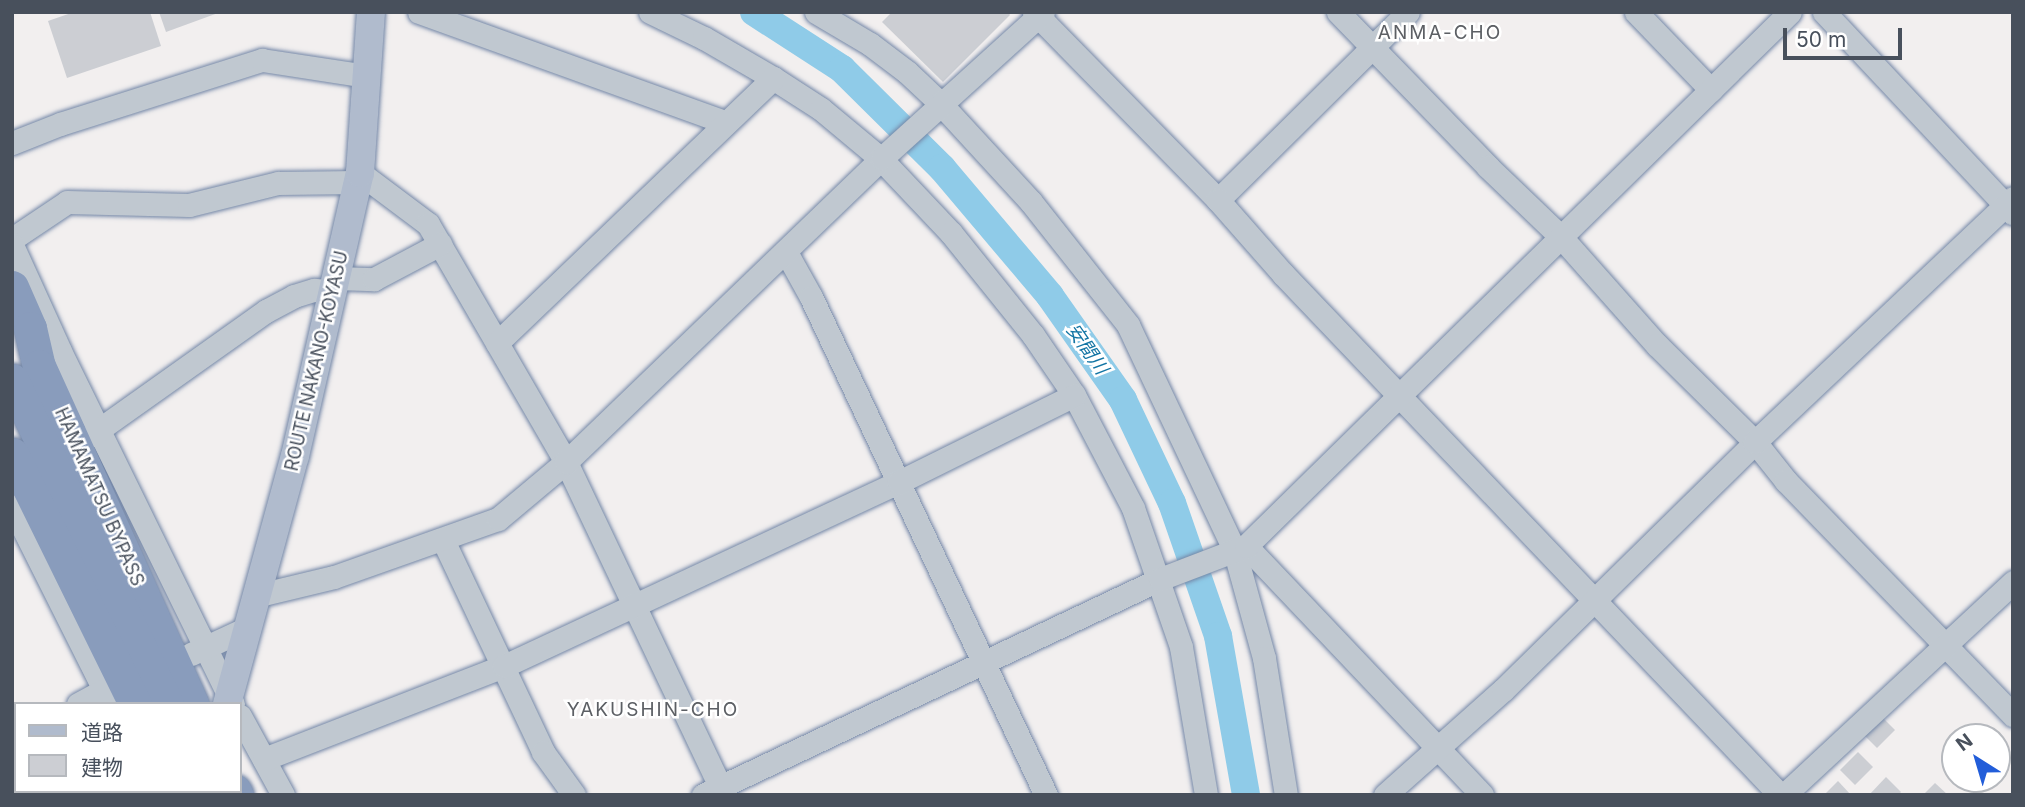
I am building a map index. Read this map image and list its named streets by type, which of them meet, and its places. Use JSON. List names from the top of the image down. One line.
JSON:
{"streets":{"highway":["HAMAMATSU BYPASS"],"main road":["ROUTE NAKANO-KOYASU"]},"districts":["ANMA-CHO","YAKUSHIN-CHO"],"water":["安間川"],"legend":["道路","建物"],"scale_bar":"50 m","north":"top left"}
